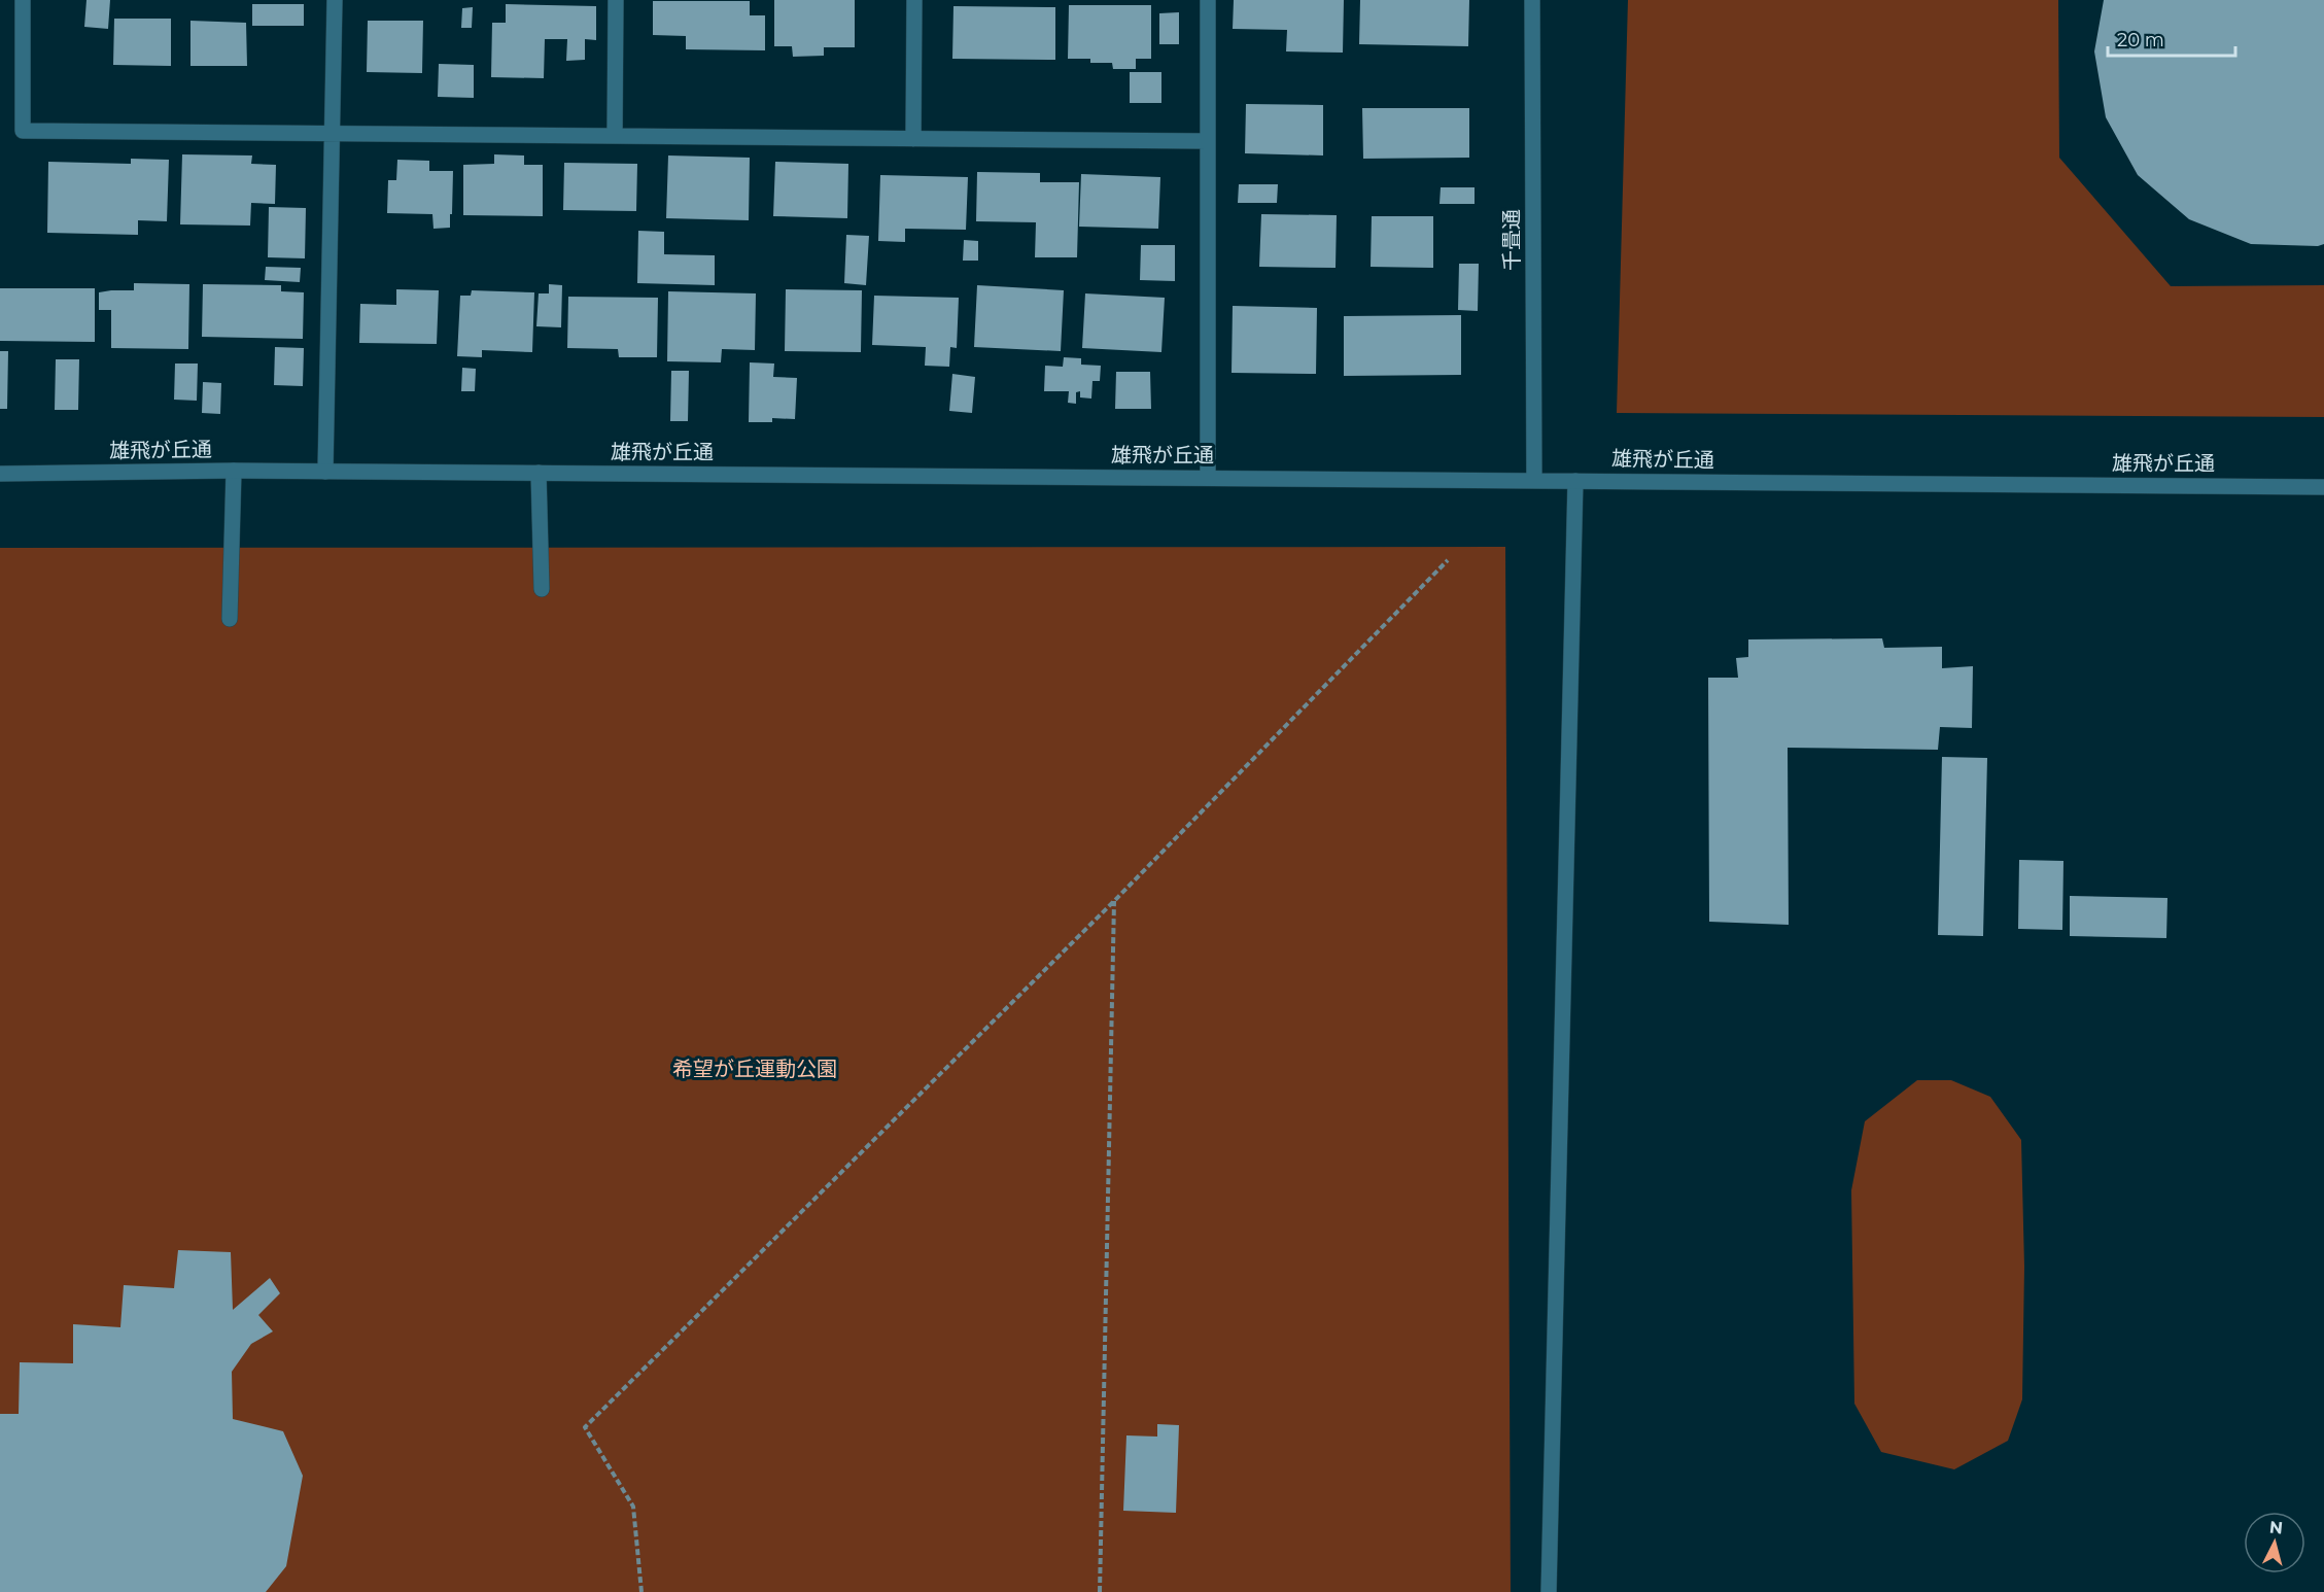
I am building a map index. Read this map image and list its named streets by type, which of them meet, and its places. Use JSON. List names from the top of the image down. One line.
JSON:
{"streets":{"street":["千畳通","雄飛が丘通"]},"crossings":[["千畳通","雄飛が丘通"]],"parks":["希望が丘運動公園"],"scale_bar":"20 m","north":"top"}
